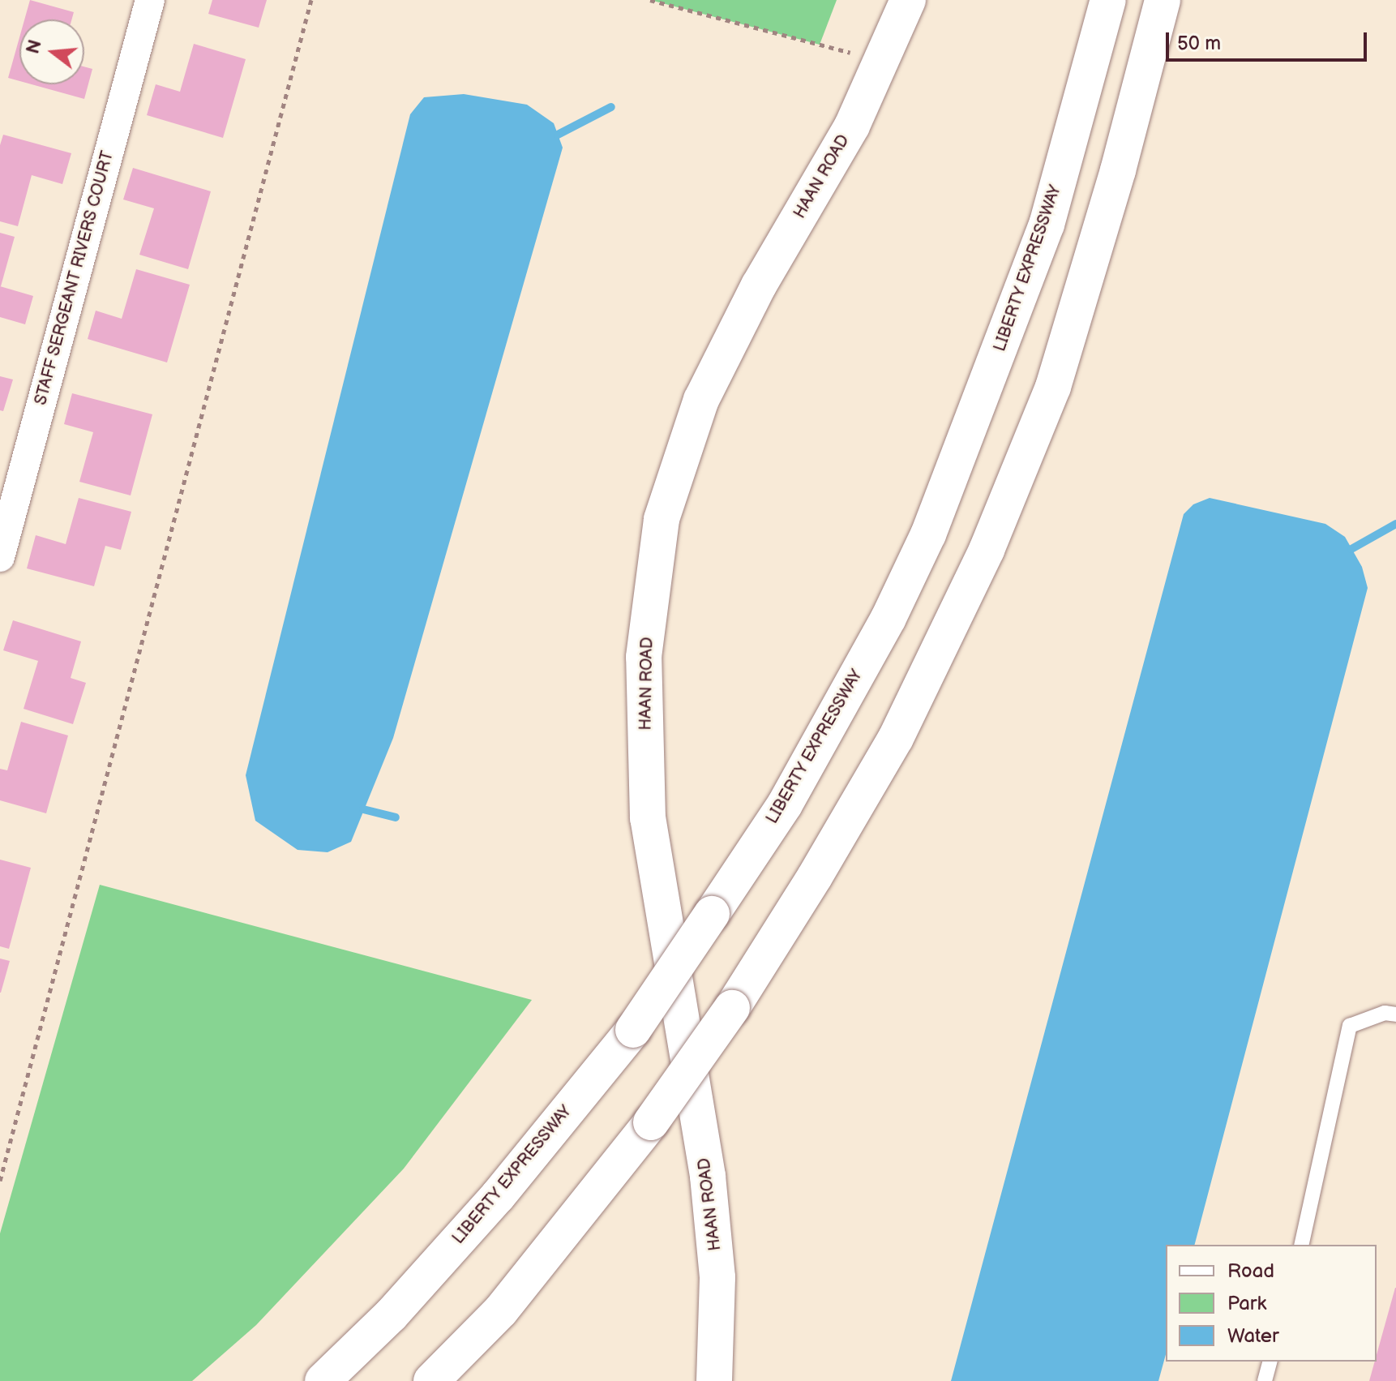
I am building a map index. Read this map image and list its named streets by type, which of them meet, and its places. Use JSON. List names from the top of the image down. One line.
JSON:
{"streets":{"main road":["HAAN ROAD","LIBERTY EXPRESSWAY"],"street":["STAFF SERGEANT RIVERS COURT"]},"legend":["Road","Park","Water"],"scale_bar":"50 m","north":"left"}
